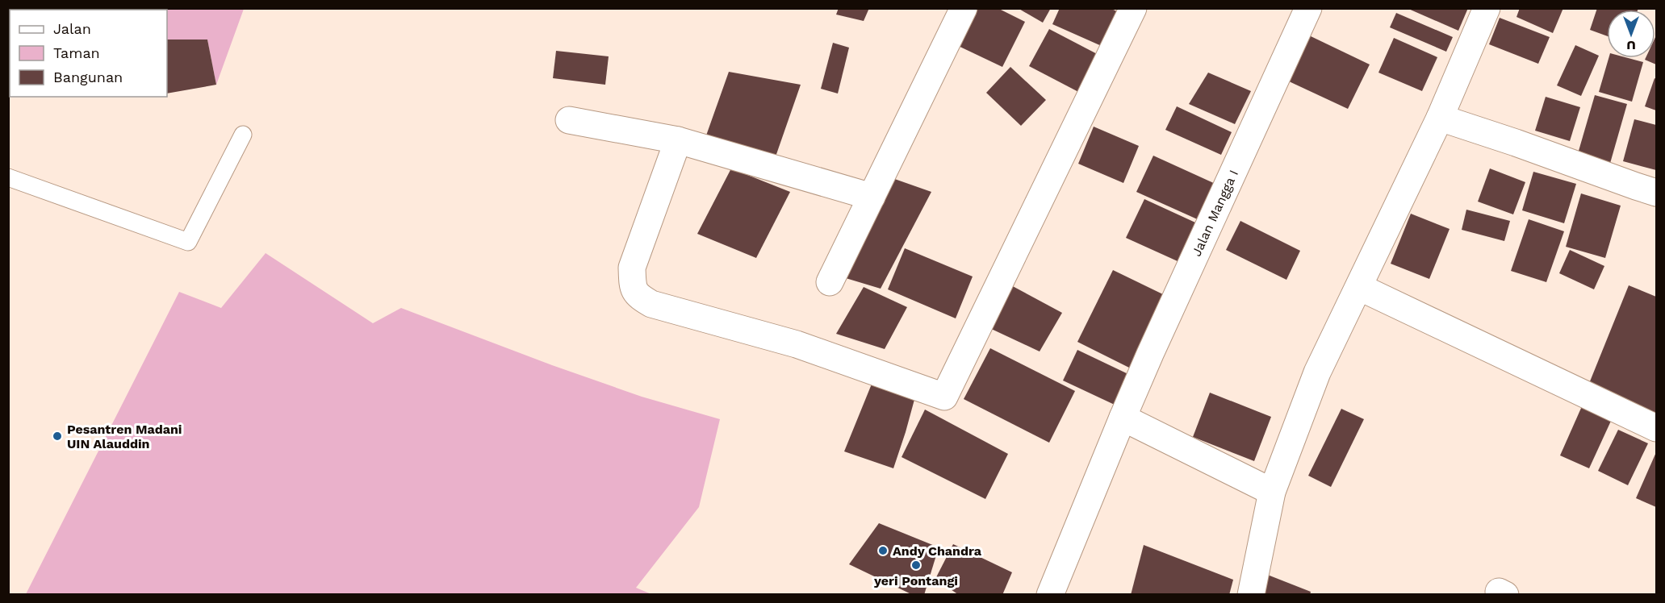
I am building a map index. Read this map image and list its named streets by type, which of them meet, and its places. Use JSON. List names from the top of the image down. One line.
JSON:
{"streets":{"street":["Jalan Mangga I"]},"places":["Pesantren Madani UIN Alauddin","Andy Chandra","yeri Pontangi"],"legend":["Jalan","Taman","Bangunan"],"north":"bottom"}
